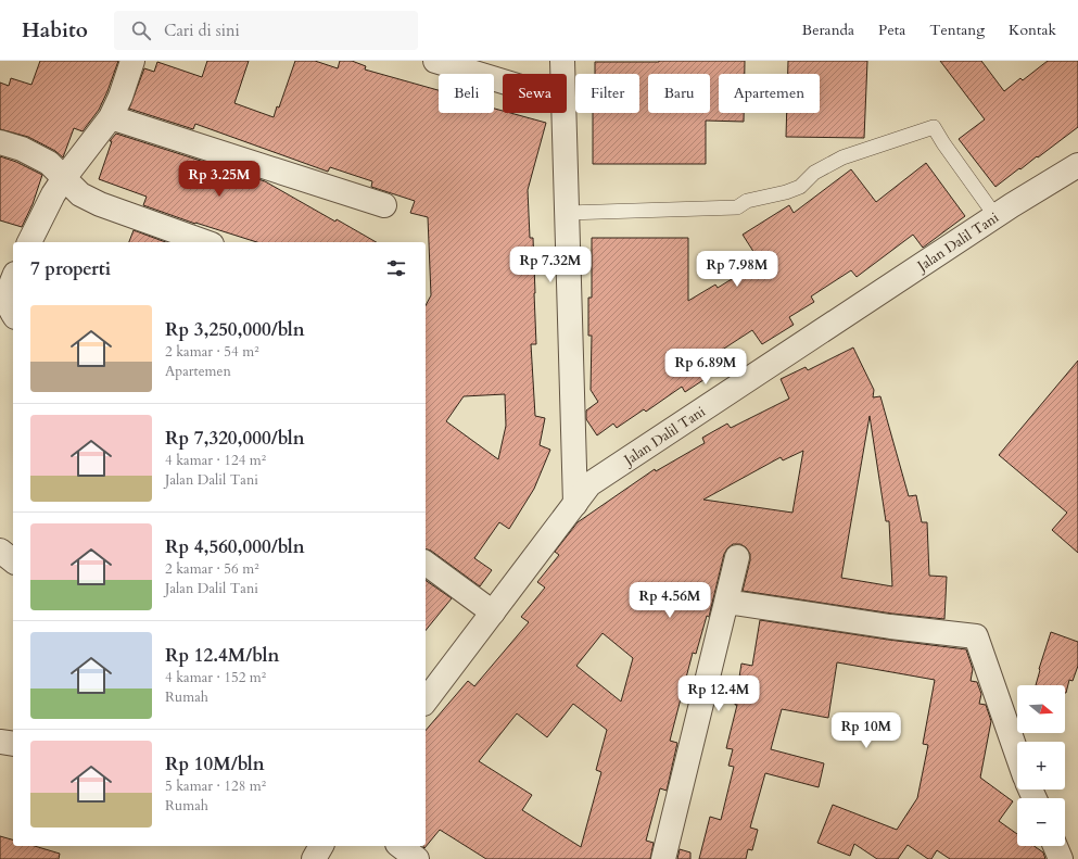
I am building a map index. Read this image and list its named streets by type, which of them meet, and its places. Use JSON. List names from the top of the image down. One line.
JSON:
{"streets":{"street":["Jalan Dalil Tani"]},"north":"right","page":{"header":"Habito","search":"Cari di sini","nav":["Beranda","Peta","Tentang","Kontak"],"chip":["Beli","Sewa","Filter","Baru","Apartemen"],"price":["Rp 3.25M","Rp 7.32M","Rp 7.98M","Rp 6.89M","Rp 4.56M","Rp 12.4M","Rp 10M"],"heading":"7 properti","list":[{"name":"Rp 3,250,000/bln","note":"2 kamar · 54 m² · Apartemen"},{"name":"Rp 7,320,000/bln","note":"4 kamar · 124 m² · Jalan Dalil Tani"},{"name":"Rp 4,560,000/bln","note":"2 kamar · 56 m² · Jalan Dalil Tani"},{"name":"Rp 12.4M/bln","note":"4 kamar · 152 m² · Rumah"},{"name":"Rp 10M/bln","note":"5 kamar · 128 m² · Rumah"}],"map_buttons":["+","−"]}}
